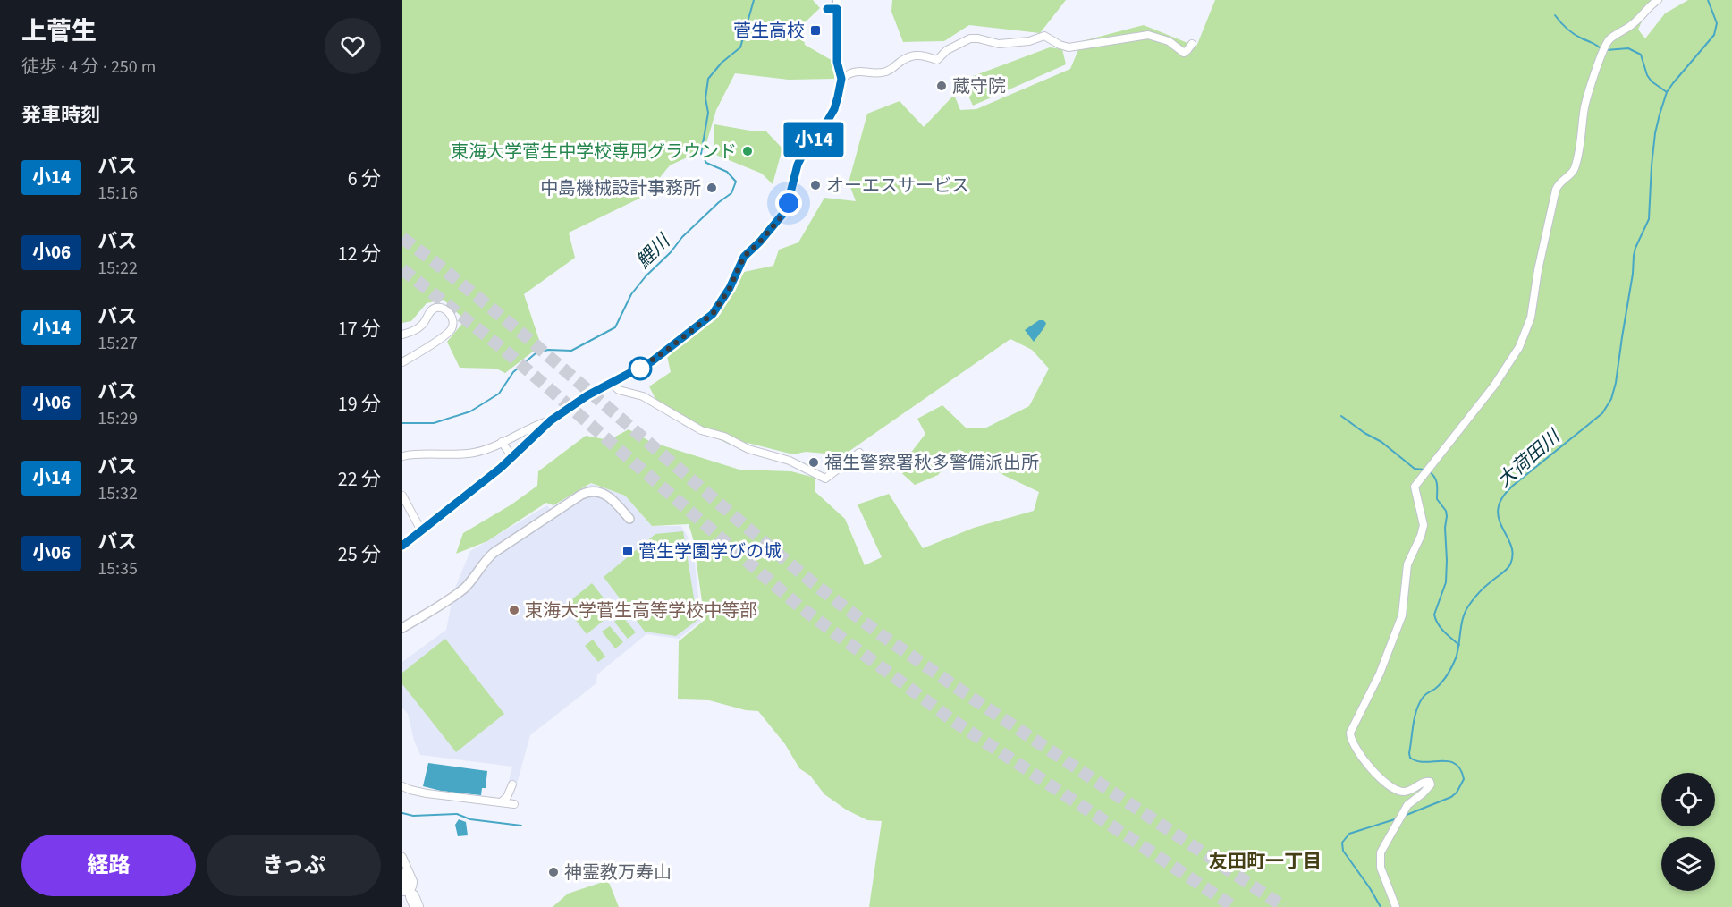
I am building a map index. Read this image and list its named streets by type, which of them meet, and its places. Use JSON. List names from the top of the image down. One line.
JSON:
{"districts":["友田町一丁目"],"water":["鯉川","大荷田川"],"places":{"transit":["菅生高校","菅生学園学びの城"],"other":["蔵守院","東海大学菅生中学校専用グラウンド","オーエスサービス","中島機械設計事務所","福生警察署秋多警備派出所","東海大学菅生高等学校中等部","神霊教万寿山"]},"lines":["bus line 小14"],"page":{"heading":[["上菅生","徒歩 · 4 分 · 250 m"],"発車時刻"],"on_map":"小14","list":[{"mark":"小14","name":"バス","note":"15:16","value":"6 分"},{"mark":"小06","name":"バス","note":"15:22","value":"12 分"},{"mark":"小14","name":"バス","note":"15:27","value":"17 分"},{"mark":"小06","name":"バス","note":"15:29","value":"19 分"},{"mark":"小14","name":"バス","note":"15:32","value":"22 分"},{"mark":"小06","name":"バス","note":"15:35","value":"25 分"}],"buttons":["経路","きっぷ"]}}
